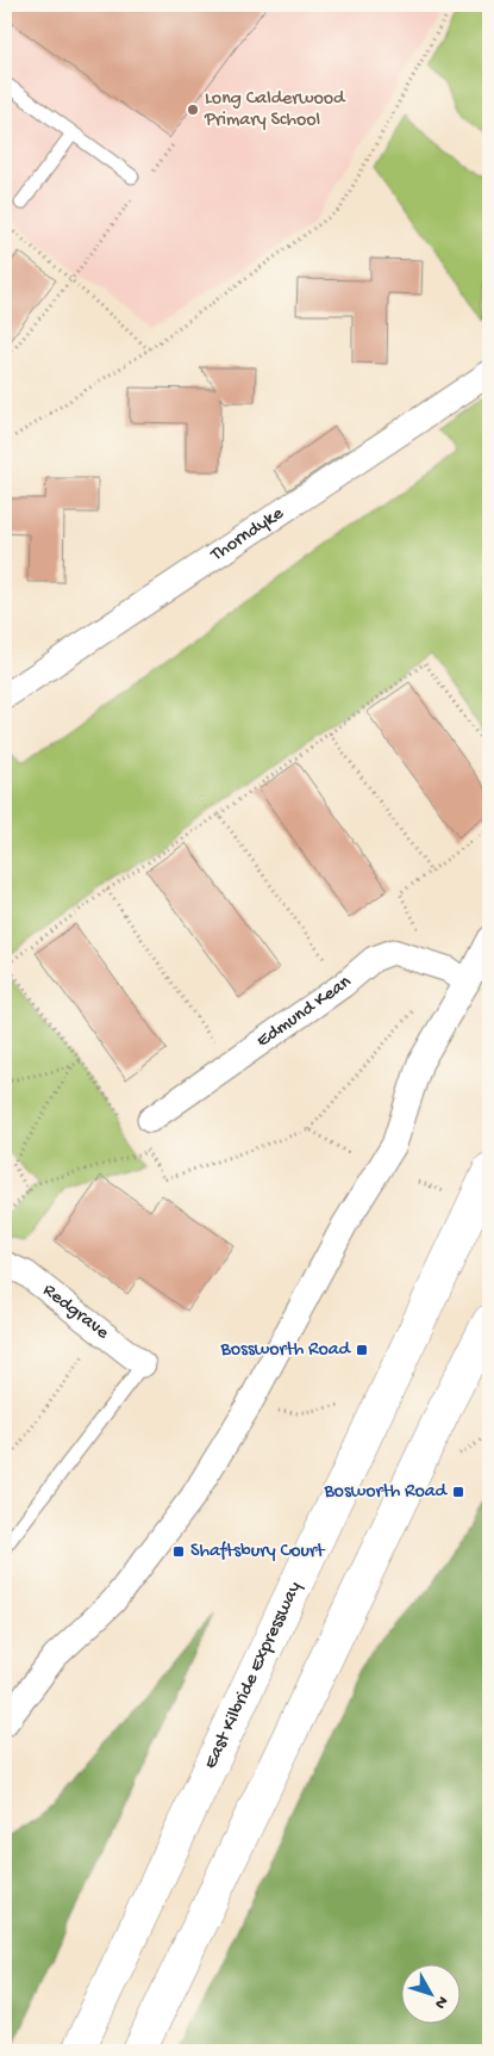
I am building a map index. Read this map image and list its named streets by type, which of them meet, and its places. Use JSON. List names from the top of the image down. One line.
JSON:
{"streets":{"highway":["East Kilbride Expressway"],"street":["Thorndyke","Edmund Kean","Redgrave"]},"places":{"other":["Long Calderwood Primary School"],"transit":["Bossworth Road","Bosworth Road","Shaftsbury Court"]},"north":"bottom right"}
